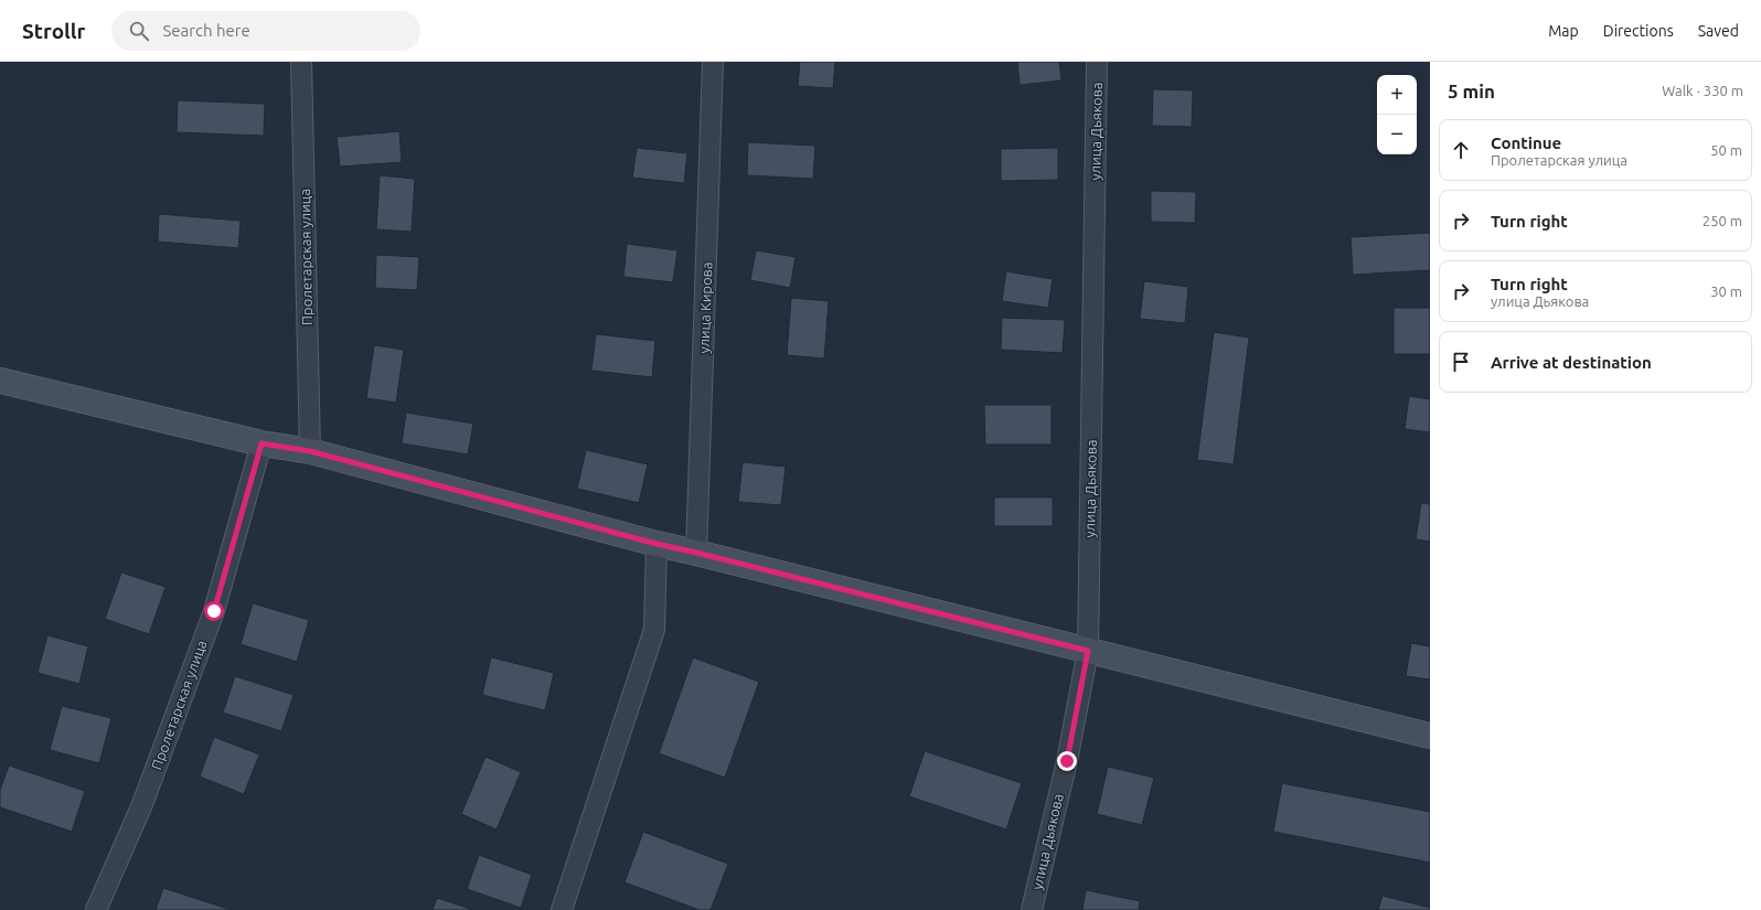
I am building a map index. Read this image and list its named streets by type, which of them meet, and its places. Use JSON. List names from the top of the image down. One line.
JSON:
{"streets":{"street":["улица Дьякова","Пролетарская улица","улица Кирова"]},"page":{"header":"Strollr","search":"Search here","nav":["Map","Directions","Saved"],"heading":["5 min","Walk · 330 m"],"map_buttons":["+","−"],"list":[["Continue","Пролетарская улица","50 m"],["Turn right","250 m"],["Turn right","улица Дьякова","30 m"],"Arrive at destination"]}}
